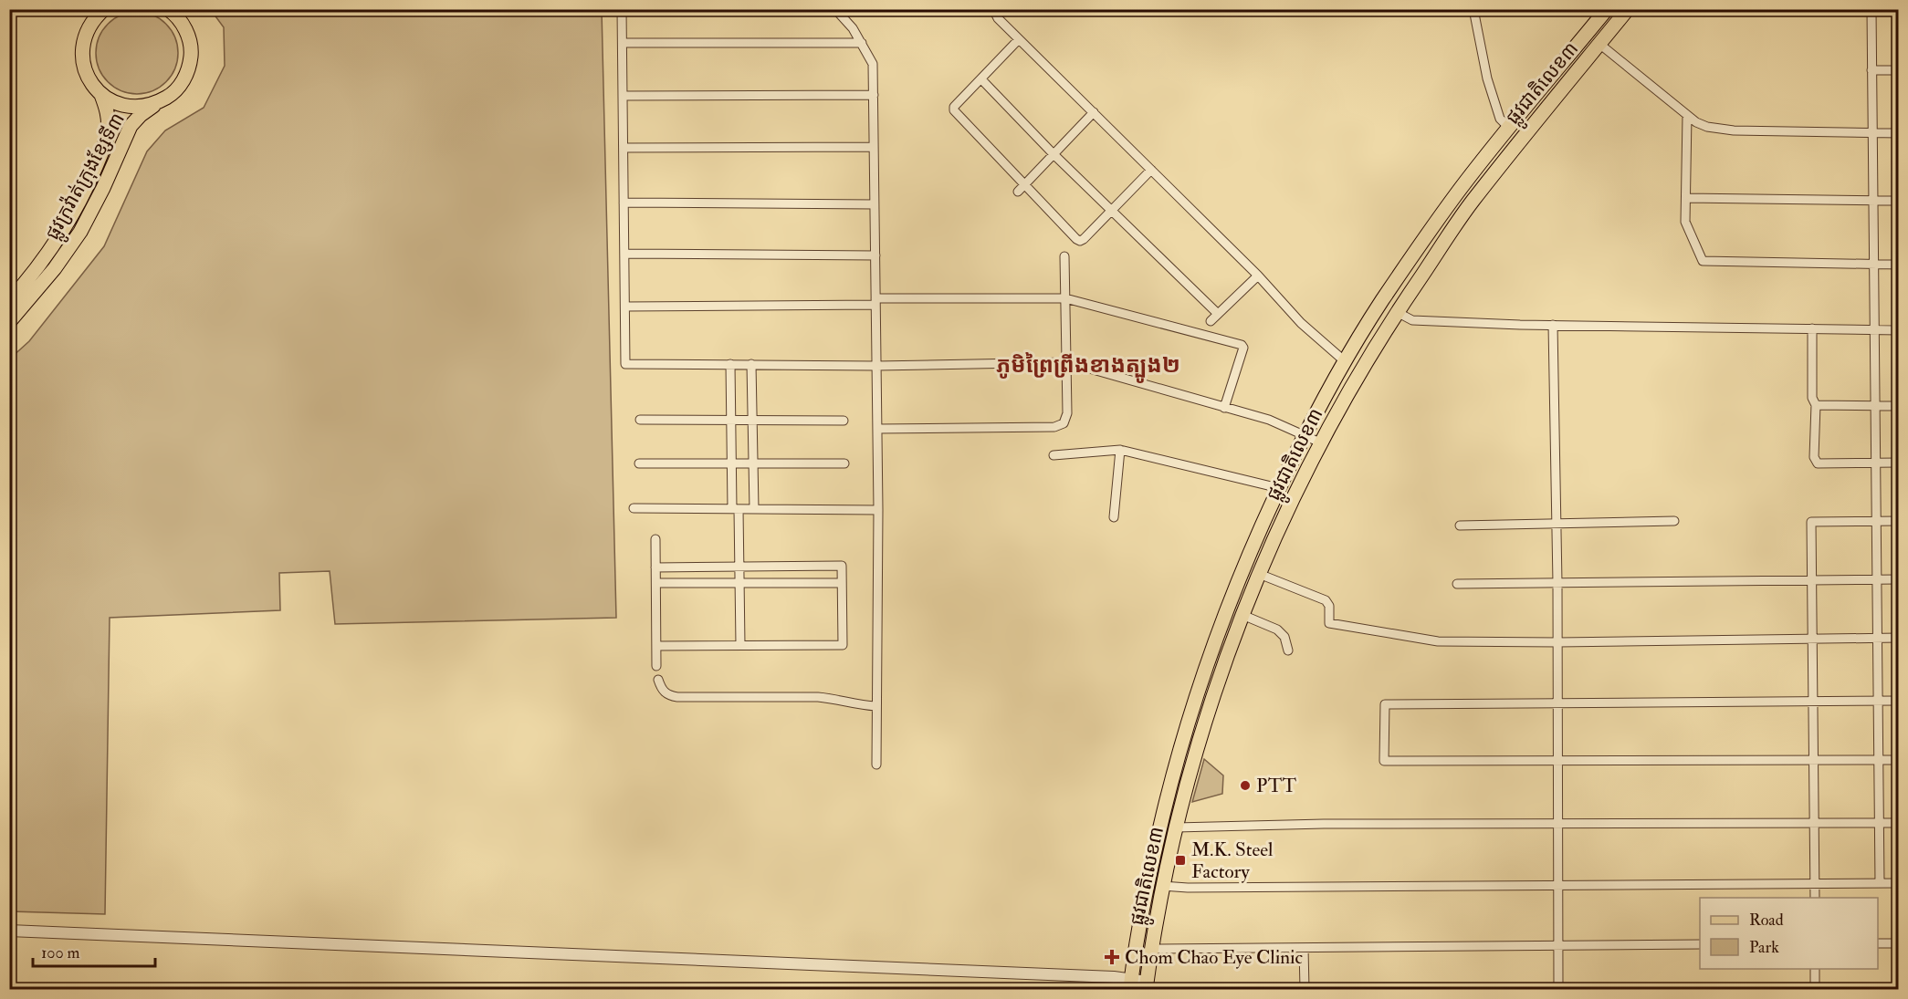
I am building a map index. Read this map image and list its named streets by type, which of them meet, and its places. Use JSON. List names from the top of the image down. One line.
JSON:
{"streets":{"main road":["ផ្លូវជាតិលេខ៣","ផ្លូវក្រវ៉ាត់ក្រុងខ្សែទី៣"]},"districts":["ភូមិព្រៃព្រីងខាងត្បូង២"],"places":{"other":["PTT"],"transit":["M.K. Steel Factory"],"health":["Chom Chao Eye Clinic"]},"legend":["Road","Park"],"scale_bar":"100 m"}
